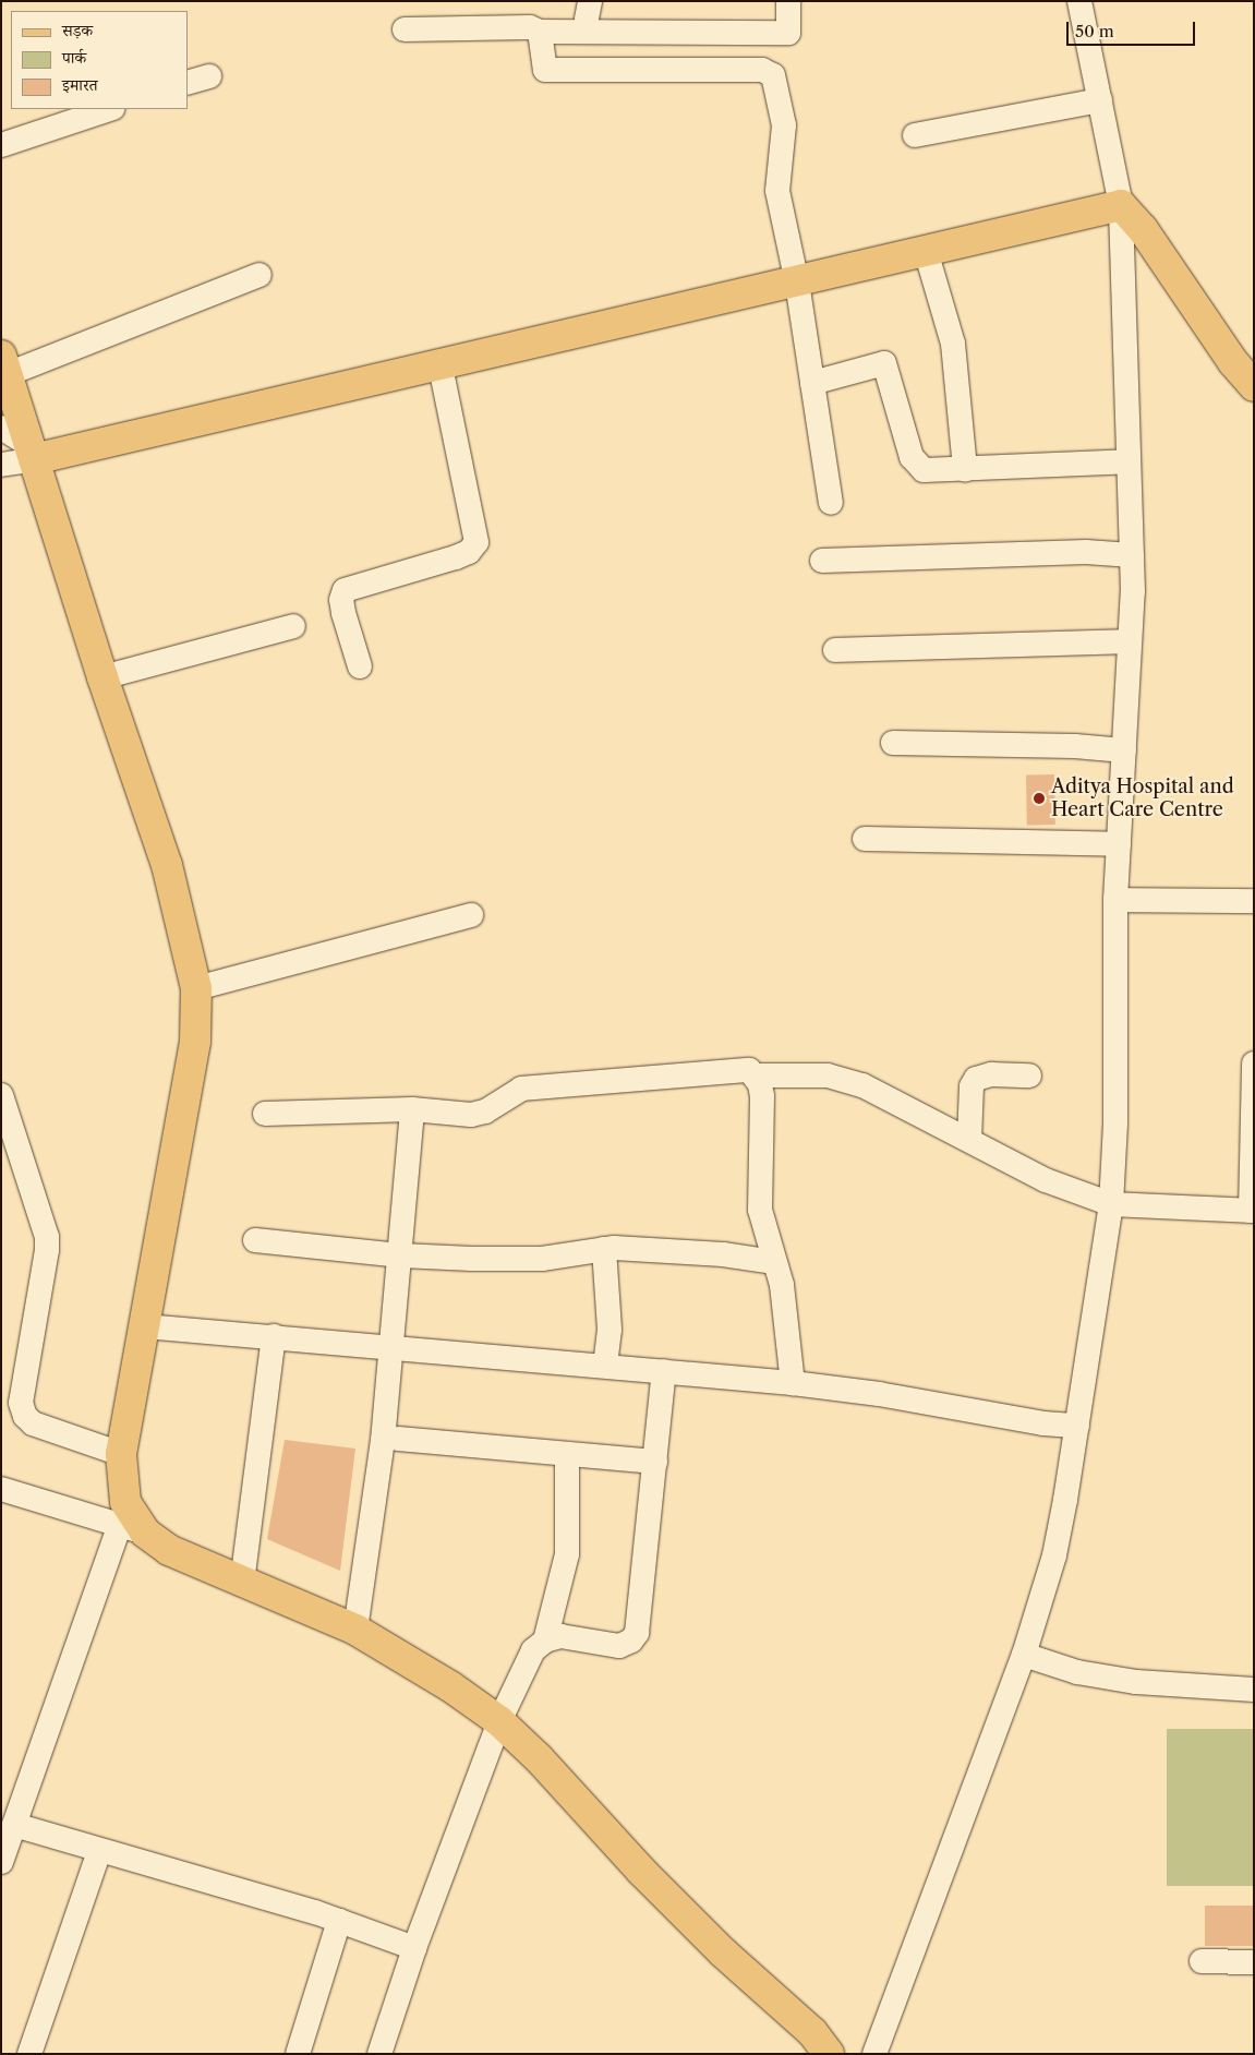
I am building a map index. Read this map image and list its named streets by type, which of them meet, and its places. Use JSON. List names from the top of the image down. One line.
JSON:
{"places":["Aditya Hospital and Heart Care Centre"],"legend":["सड़क","पार्क","इमारत"],"scale_bar":"50 m"}
